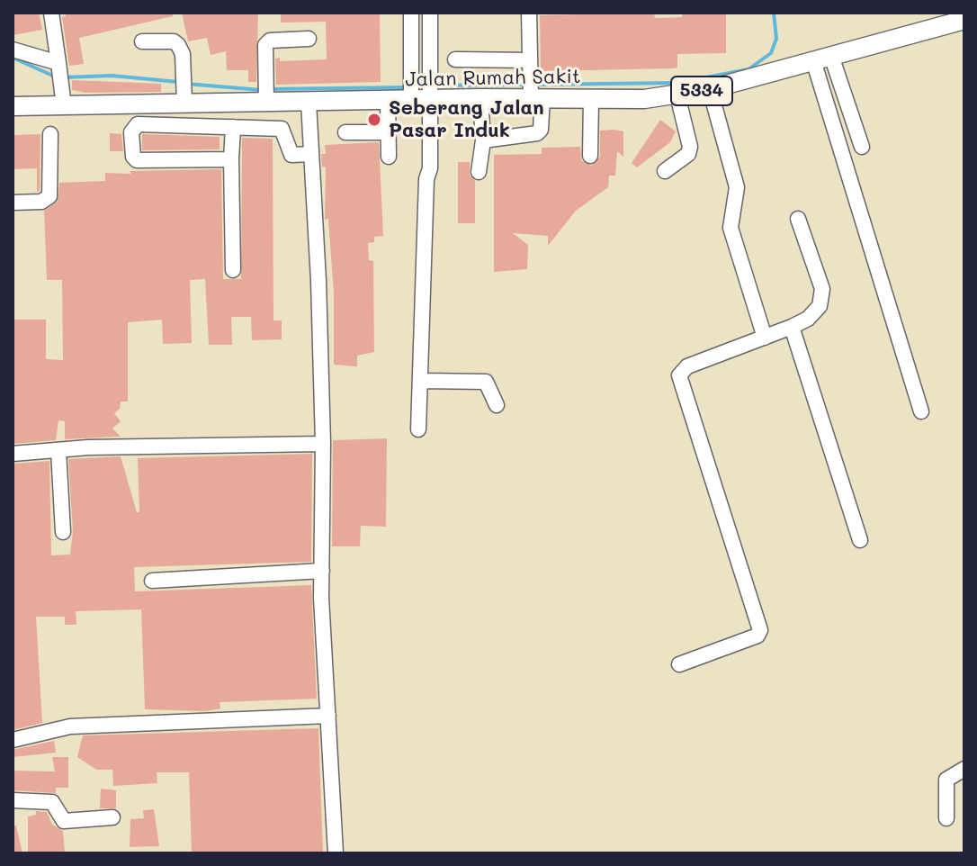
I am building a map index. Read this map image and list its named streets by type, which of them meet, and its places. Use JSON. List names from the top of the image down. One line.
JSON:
{"streets":{"main road":["Jalan Rumah Sakit","5334"]},"places":["Seberang Jalan Pasar Induk"]}
